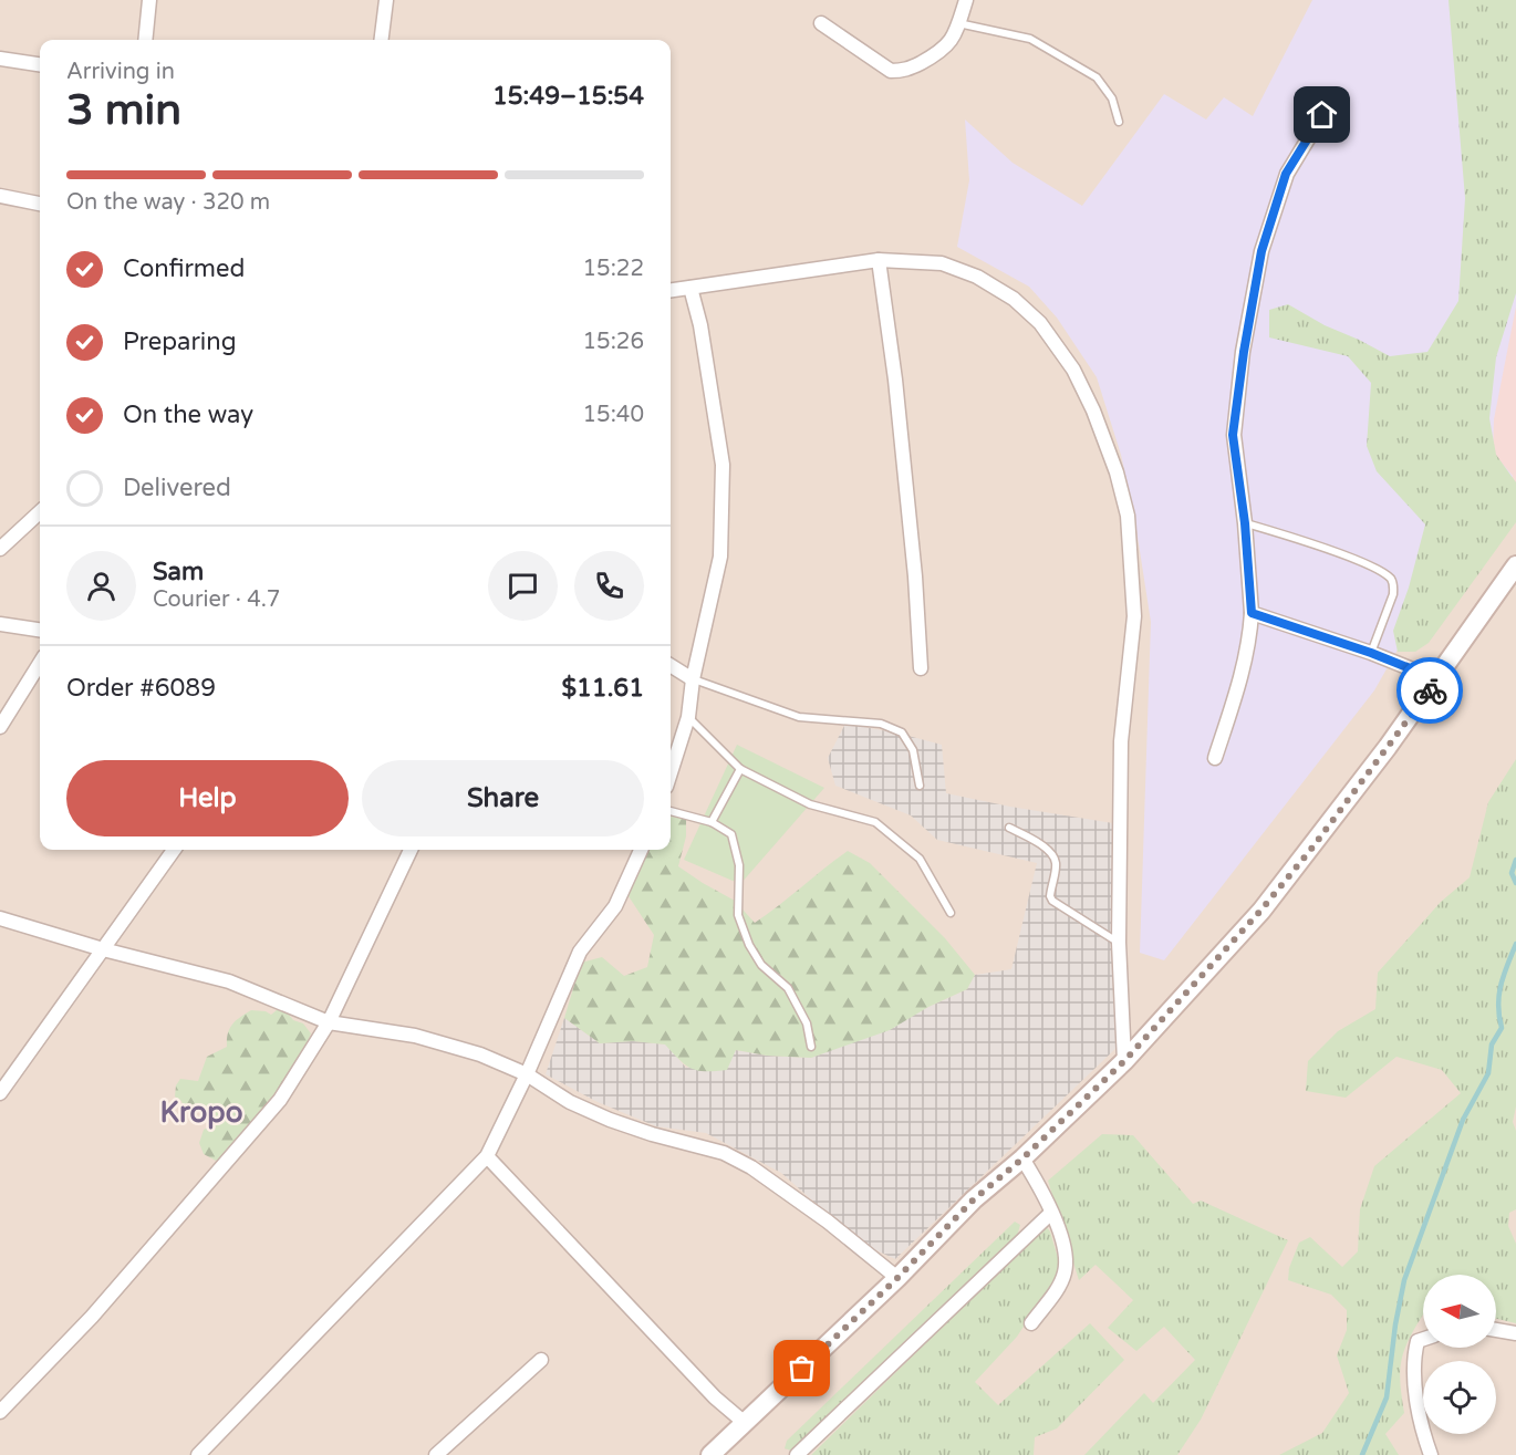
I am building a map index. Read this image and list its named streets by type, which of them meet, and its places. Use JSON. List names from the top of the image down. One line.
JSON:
{"districts":["Kropo"],"north":"left","page":{"heading":["3 min","Arriving in","15:49–15:54"],"panel":["Sam","Courier · 4.7","Order #6089","$11.61"],"bar":"On the way · 320 m","list":[["Confirmed","15:22"],["Preparing","15:26"],["On the way","15:40"],"Delivered"],"buttons":["Help","Share"]}}
